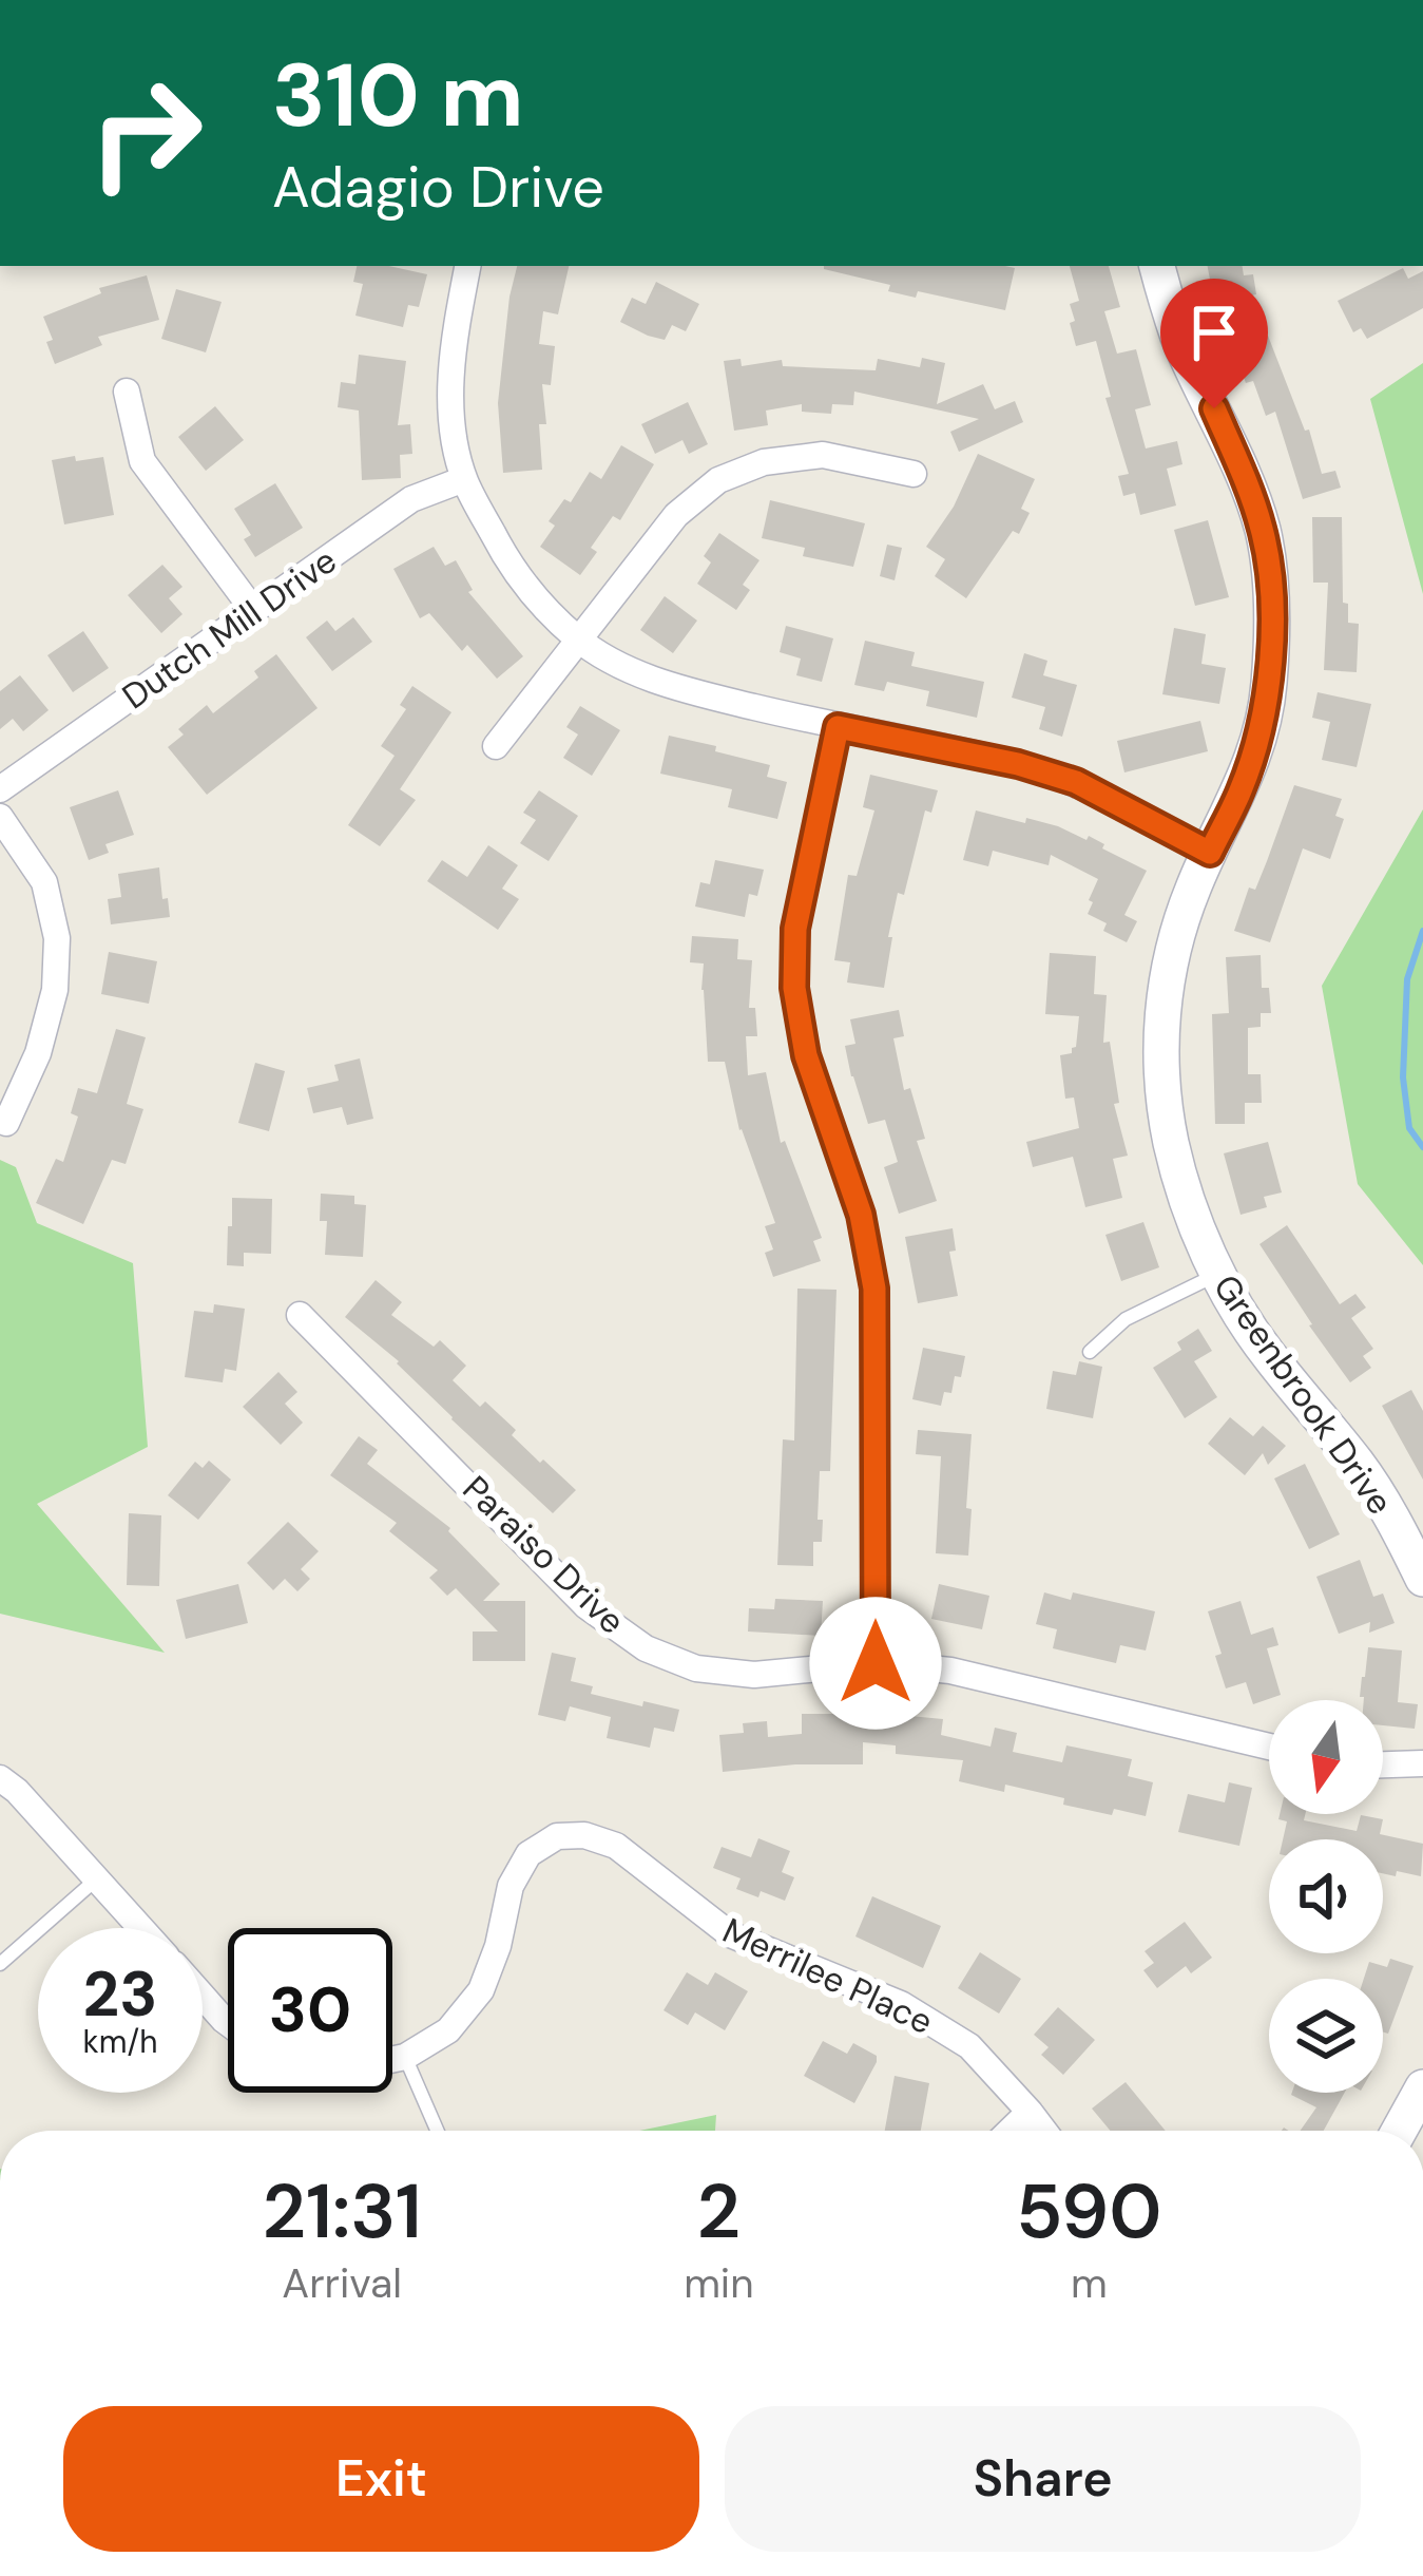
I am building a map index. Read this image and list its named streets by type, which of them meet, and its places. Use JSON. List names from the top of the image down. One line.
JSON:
{"streets":{"street":["Dutch Mill Drive","Greenbrook Drive","Paraiso Drive","Merrilee Place"]},"north":"bottom","page":{"turn":["310 m","Adagio Drive"],"speed":"23 km/h","limit":"30","eta":["21:31","Arrival","2","min","590","m"],"buttons":["Exit","Share"]}}
